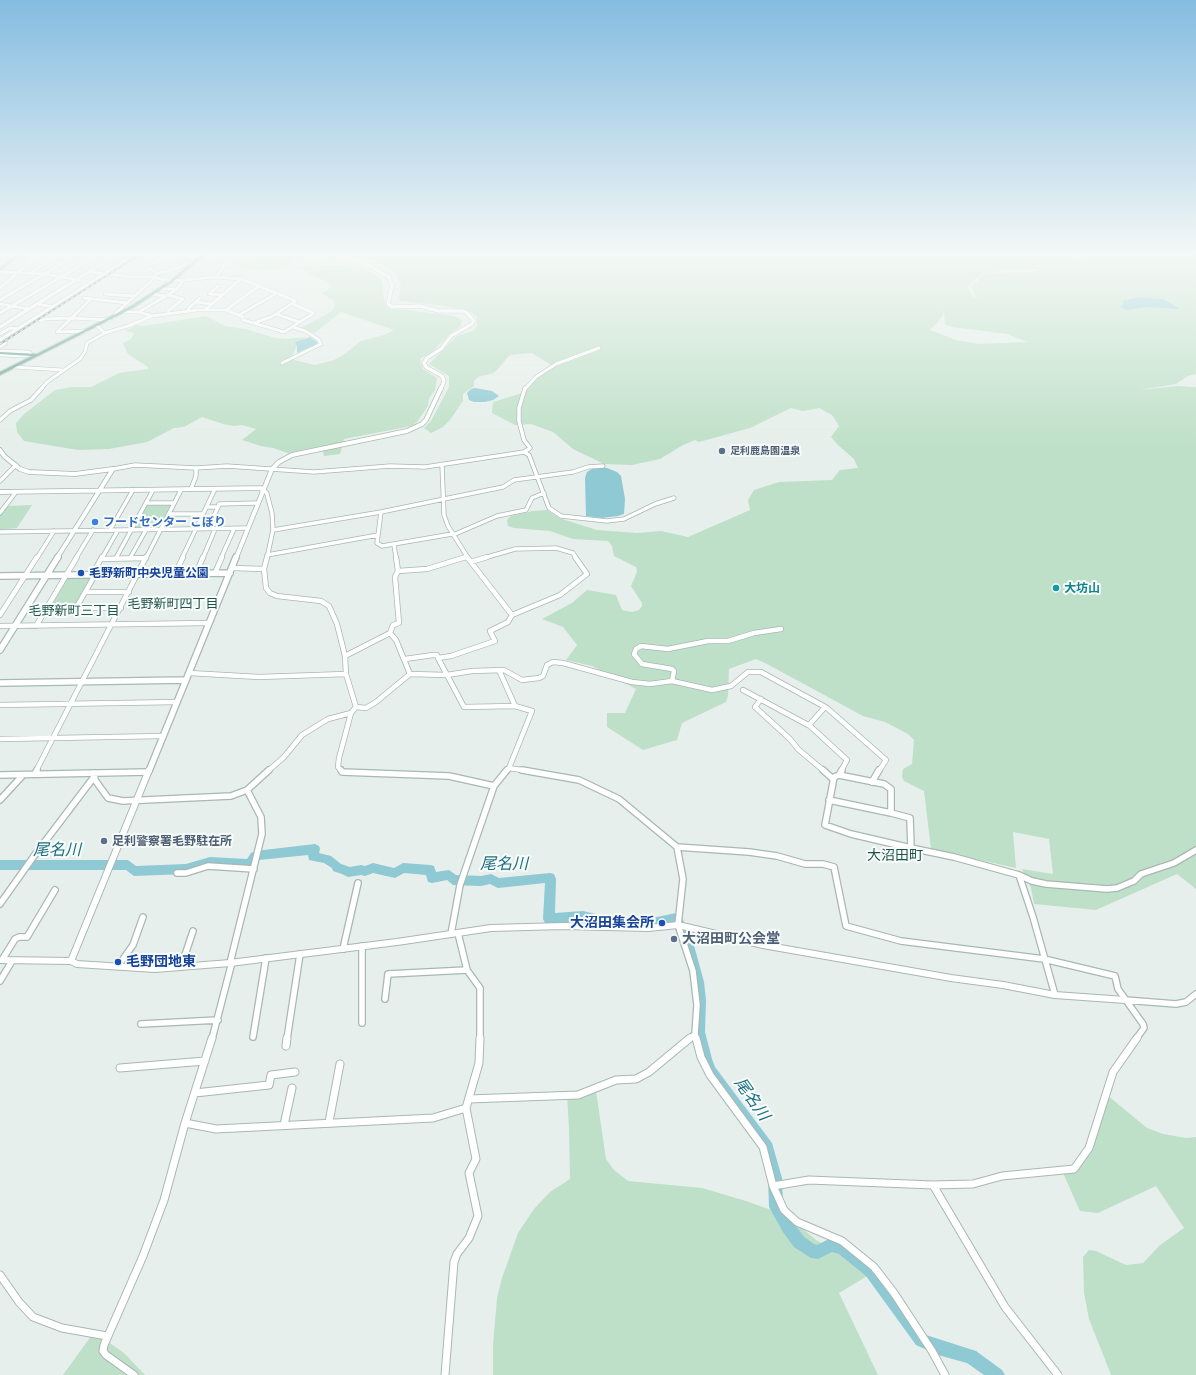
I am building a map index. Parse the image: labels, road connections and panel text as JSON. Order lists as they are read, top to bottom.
{
  "districts": ["毛野新町四丁目", "毛野新町三丁目", "大沼田町"],
  "water": ["尾名川"],
  "places": [
    "足利鹿島園温泉",
    "フードセンター こぼり",
    "毛野新町中央児童公園",
    "大坊山",
    "足利警察署毛野駐在所",
    "大沼田集会所",
    "大沼田町公会堂",
    "毛野団地東"
  ]
}
